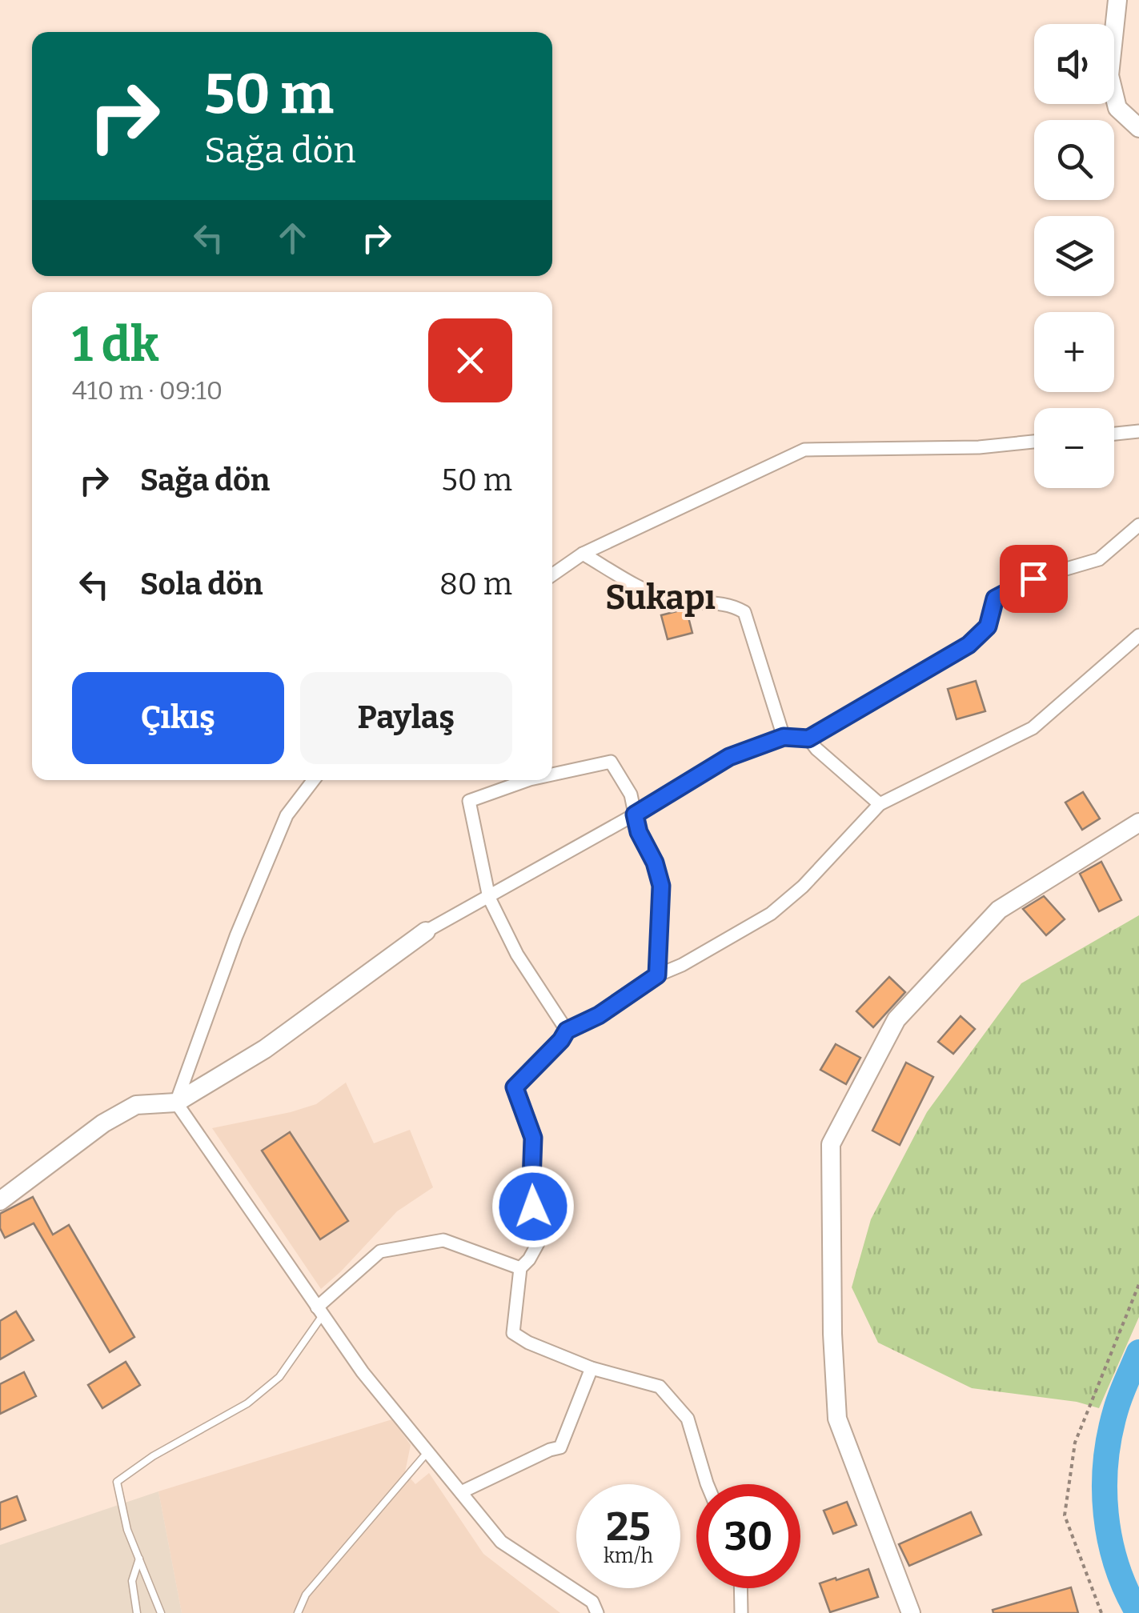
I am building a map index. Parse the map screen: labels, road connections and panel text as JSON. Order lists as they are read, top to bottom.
{
  "districts": ["Sukapı"],
  "page": {
    "map_buttons": ["+", "−"],
    "turn": ["50 m", "Sağa dön"],
    "heading": ["1 dk", "410 m · 09:10"],
    "list": [
      {
        "name": "Sağa dön",
        "value": "50 m"
      },
      {
        "name": "Sola dön",
        "value": "80 m"
      }
    ],
    "buttons": ["Çıkış", "Paylaş"],
    "speed": "25 km/h",
    "limit": "30"
  }
}
